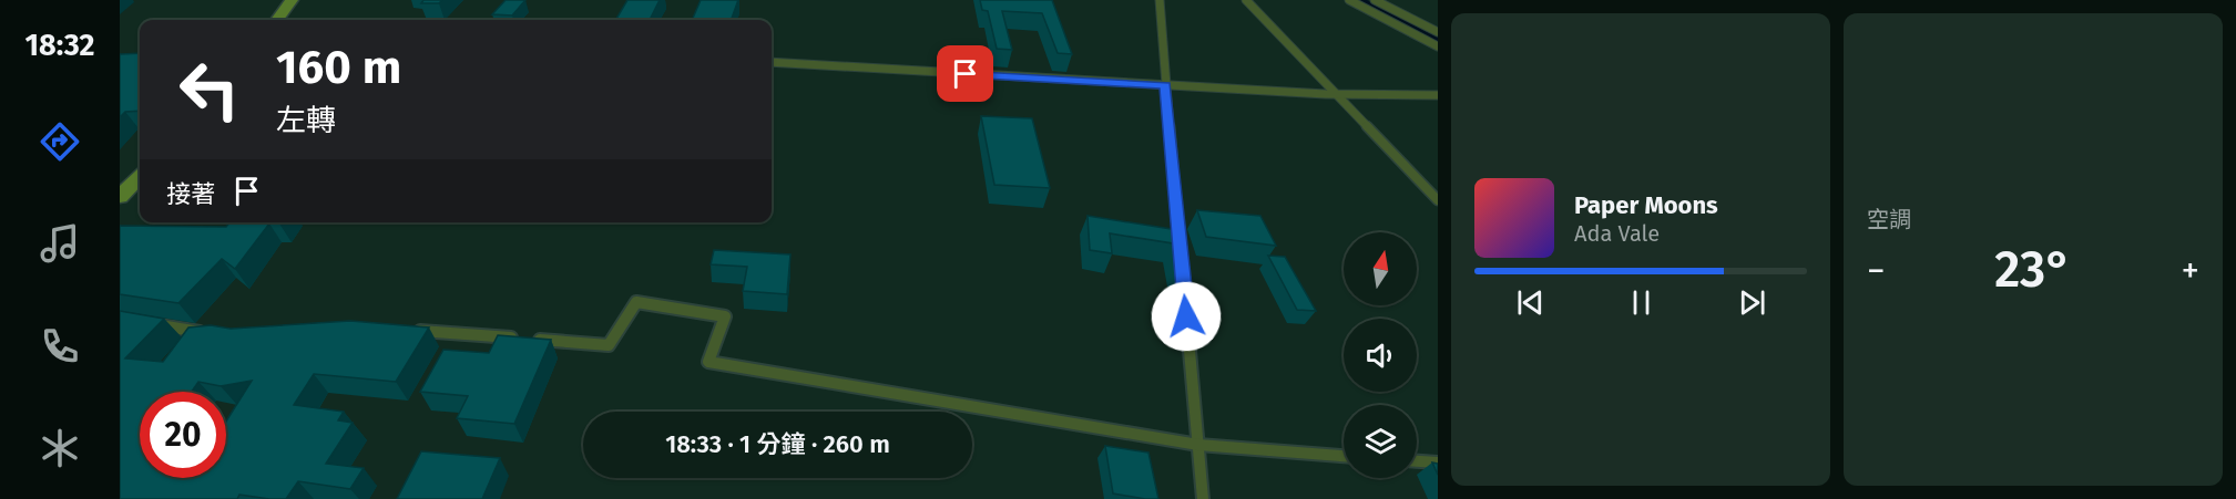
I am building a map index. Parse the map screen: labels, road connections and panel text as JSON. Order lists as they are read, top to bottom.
{
  "north": "top",
  "page": {
    "tabs": "18:32",
    "tile": "空調",
    "turn": ["160 m", "左轉"],
    "then": "接著",
    "song": ["Paper Moons", "Ada Vale"],
    "heat": ["−", "23°", "+"],
    "limit": "20",
    "trip": "18:33 · 1 分鐘 · 260 m"
  }
}
